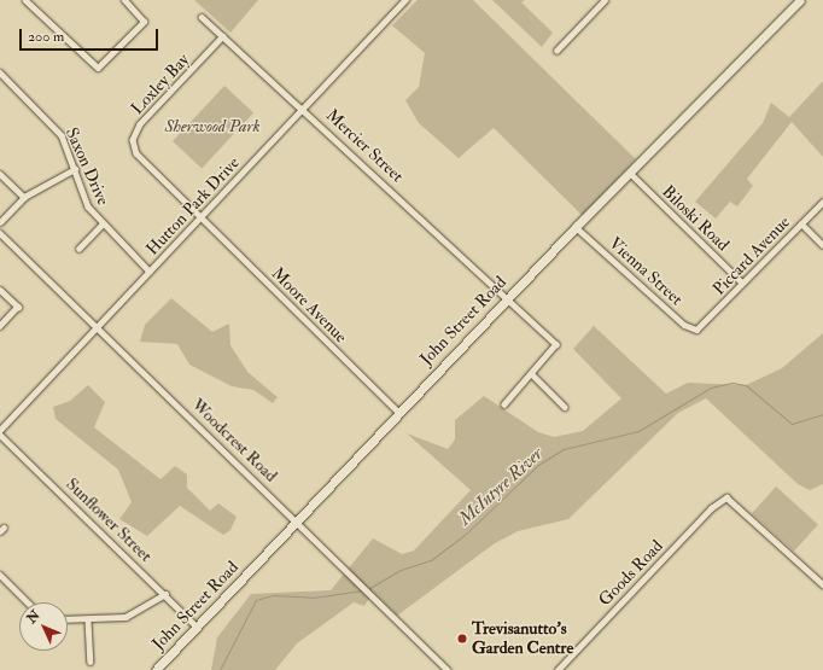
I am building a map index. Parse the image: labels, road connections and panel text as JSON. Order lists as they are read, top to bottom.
{
  "streets": {
    "main road": ["John Street Road"],
    "street": [
      "Loxley Bay",
      "Mercier Street",
      "Saxon Drive",
      "Hutton Park Drive",
      "Biloski Road",
      "Piccard Avenue",
      "Vienna Street",
      "Moore Avenue",
      "Woodcrest Road",
      "Sunflower Street",
      "Goods Road"
    ]
  },
  "crossings": [
    ["Loxley Bay", "Mercier Street"],
    ["Loxley Bay", "Hutton Park Drive"],
    ["Loxley Bay", "Moore Avenue"],
    ["Mercier Street", "Hutton Park Drive"],
    ["Mercier Street", "John Street Road"],
    ["Saxon Drive", "Hutton Park Drive"],
    ["Hutton Park Drive", "Moore Avenue"],
    ["Hutton Park Drive", "Woodcrest Road"],
    ["Biloski Road", "Piccard Avenue"],
    ["Biloski Road", "John Street Road"],
    ["Piccard Avenue", "Vienna Street"],
    ["Vienna Street", "John Street Road"],
    ["Moore Avenue", "John Street Road"],
    ["John Street Road", "Woodcrest Road"],
    ["John Street Road", "Sunflower Street"]
  ],
  "water": ["McIntyre River"],
  "parks": ["Sherwood Park"],
  "places": ["Trevisanutto's Garden Centre"],
  "scale_bar": "200 m",
  "north": "top left"
}
